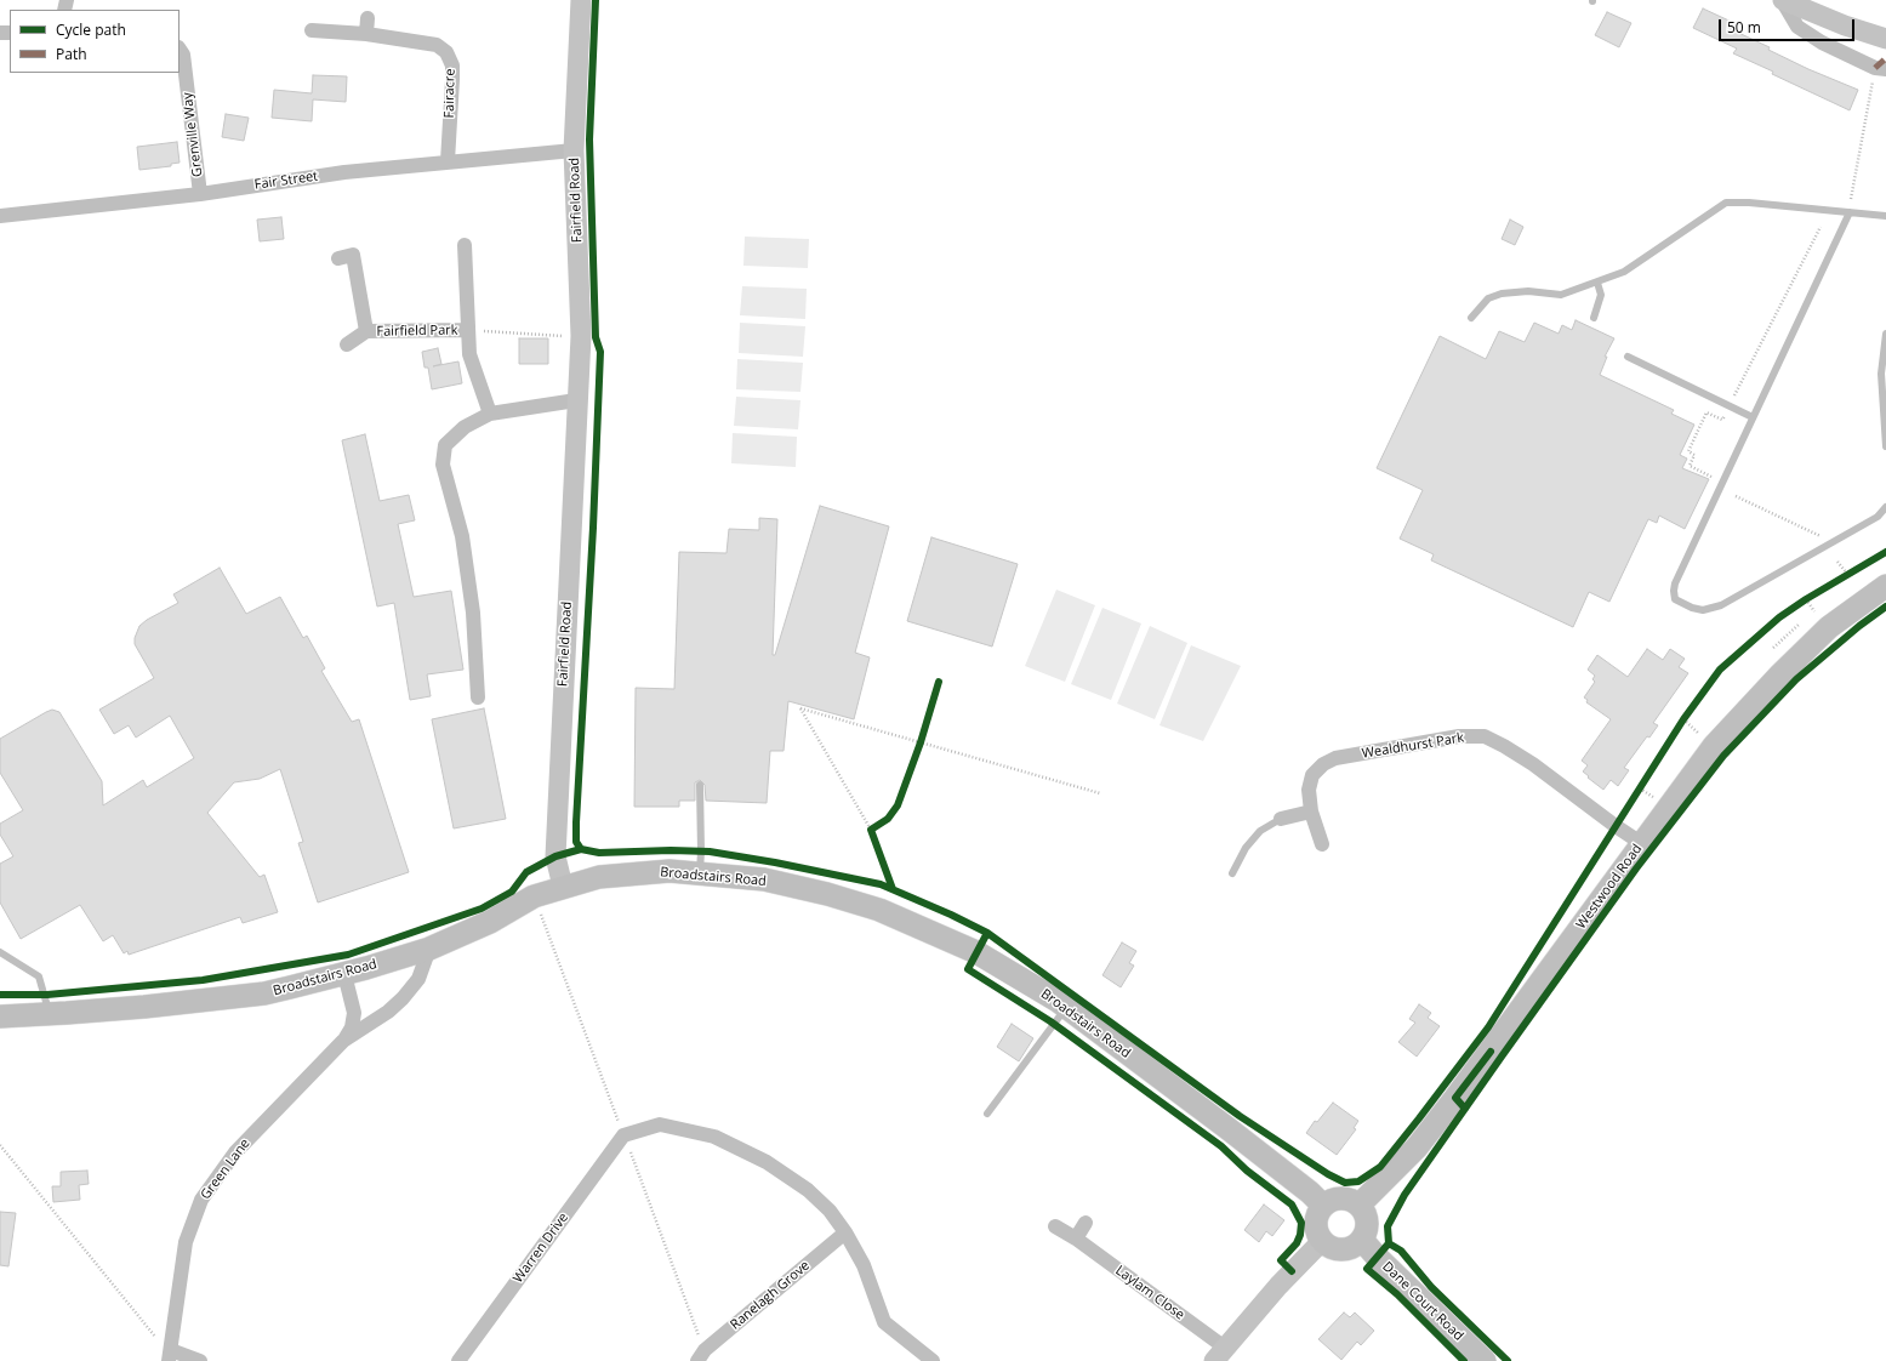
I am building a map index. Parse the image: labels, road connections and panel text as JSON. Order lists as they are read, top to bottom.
{
  "streets": {
    "main road": ["Broadstairs Road", "Westwood Road", "Dane Court Road"],
    "street": [
      "Fairacre",
      "Grenville Way",
      "Fair Street",
      "Fairfield Road",
      "Fairfield Park",
      "Wealdhurst Park",
      "Green Lane",
      "Warren Drive",
      "Laylam Close",
      "Ranelagh Grove"
    ]
  },
  "crossings": [
    ["Fairacre", "Fair Street"],
    ["Grenville Way", "Fair Street"],
    ["Fair Street", "Fairfield Road"],
    ["Fairfield Road", "Broadstairs Road"],
    ["Wealdhurst Park", "Westwood Road"],
    ["Broadstairs Road", "Westwood Road"],
    ["Broadstairs Road", "Green Lane"],
    ["Broadstairs Road", "Dane Court Road"],
    ["Westwood Road", "Dane Court Road"],
    ["Warren Drive", "Ranelagh Grove"]
  ],
  "legend": ["Cycle path", "Path"],
  "scale_bar": "50 m"
}
